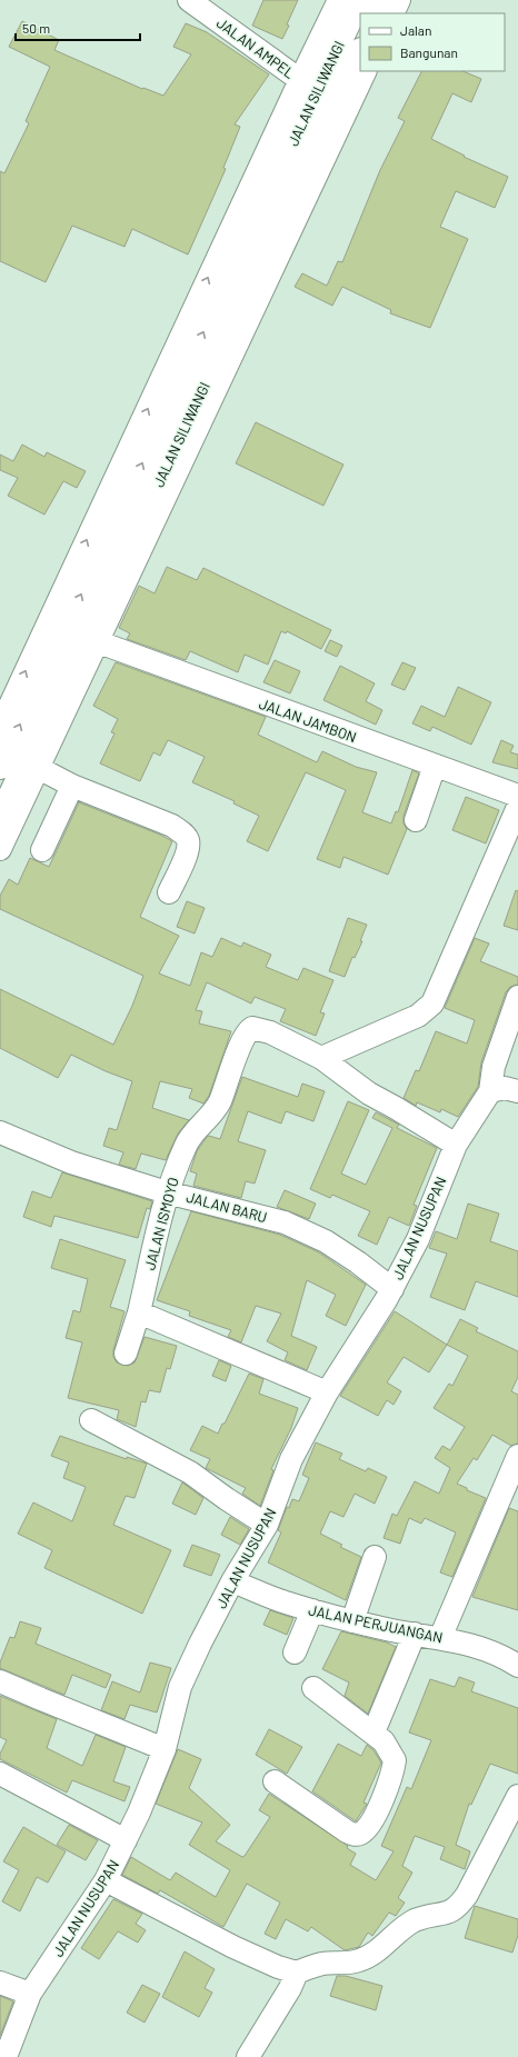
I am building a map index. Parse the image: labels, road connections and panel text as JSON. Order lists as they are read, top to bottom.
{
  "streets": {
    "highway": ["JALAN SILIWANGI"],
    "street": [
      "JALAN AMPEL",
      "JALAN JAMBON",
      "JALAN BARU",
      "JALAN ISMOYO",
      "JALAN NUSUPAN",
      "JALAN PERJUANGAN"
    ]
  },
  "crossings": [
    ["JALAN BARU", "JALAN ISMOYO"],
    ["JALAN BARU", "JALAN NUSUPAN"],
    ["JALAN ISMOYO", "JALAN NUSUPAN"],
    ["JALAN NUSUPAN", "JALAN PERJUANGAN"]
  ],
  "legend": ["Jalan", "Bangunan"],
  "scale_bar": "50 m"
}
